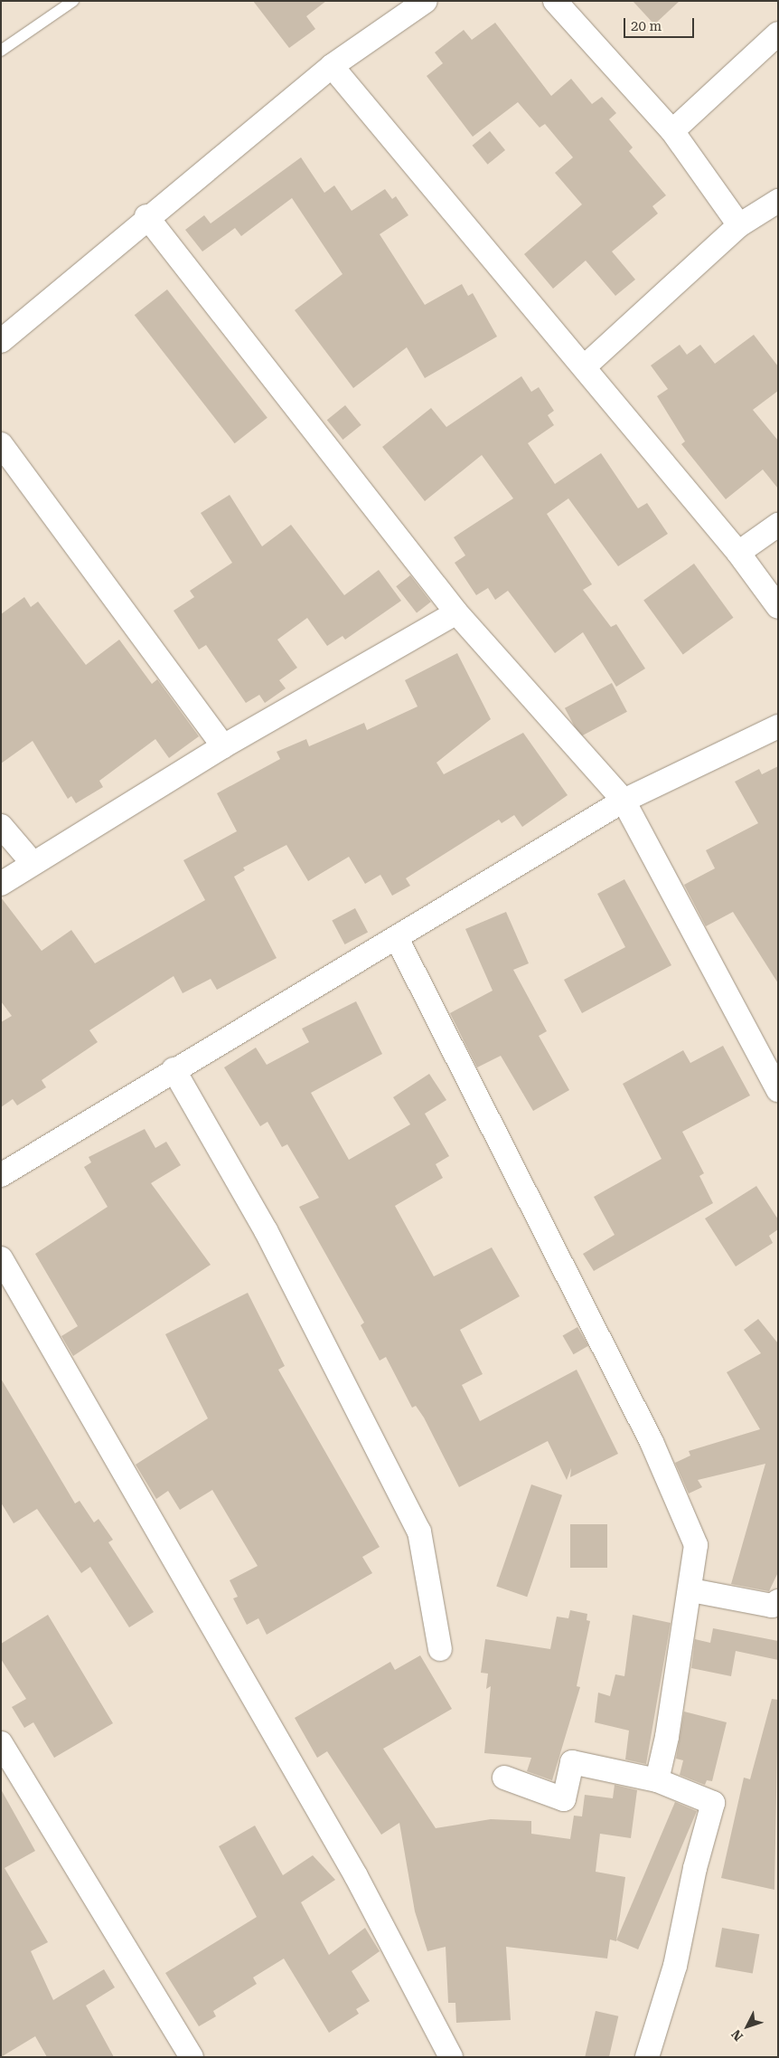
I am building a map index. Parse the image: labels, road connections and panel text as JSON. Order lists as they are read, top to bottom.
{
  "scale_bar": "20 m",
  "north": "bottom left"
}
